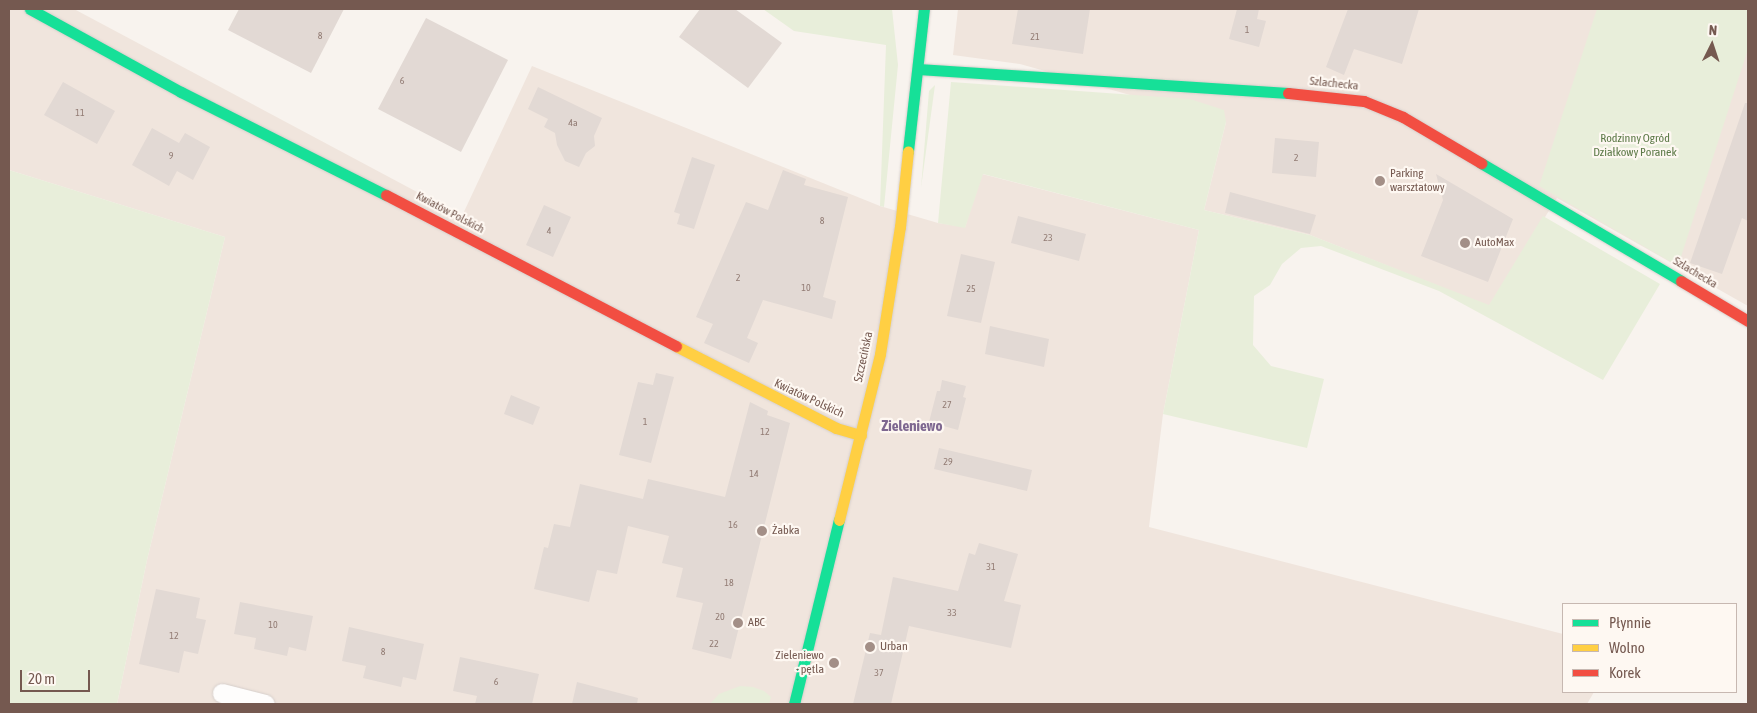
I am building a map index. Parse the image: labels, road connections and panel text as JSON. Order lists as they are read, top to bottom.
{
  "streets": {
    "street": ["Szlachecka", "Kwiatów Polskich", "Szczecińska"]
  },
  "crossings": [
    ["Szlachecka", "Szczecińska"],
    ["Kwiatów Polskich", "Szczecińska"]
  ],
  "districts": ["Zieleniewo"],
  "parks": ["Rodzinny Ogród Działkowy Poranek"],
  "places": [
    "Parking warsztatowy",
    "AutoMax",
    "Żabka",
    "ABC",
    "Urban",
    "Zieleniewo - pętla"
  ],
  "house_numbers": [
    "1",
    "8",
    "21",
    "6",
    "11",
    "4a",
    "9",
    "2",
    "8",
    "4",
    "23",
    "2",
    "10",
    "25",
    "27",
    "1",
    "12",
    "29",
    "14",
    "16",
    "31",
    "18",
    "33",
    "20",
    "10",
    "12",
    "22",
    "8",
    "37",
    "6"
  ],
  "legend": ["Płynnie", "Wolno", "Korek"],
  "scale_bar": "20 m",
  "north": "top"
}
